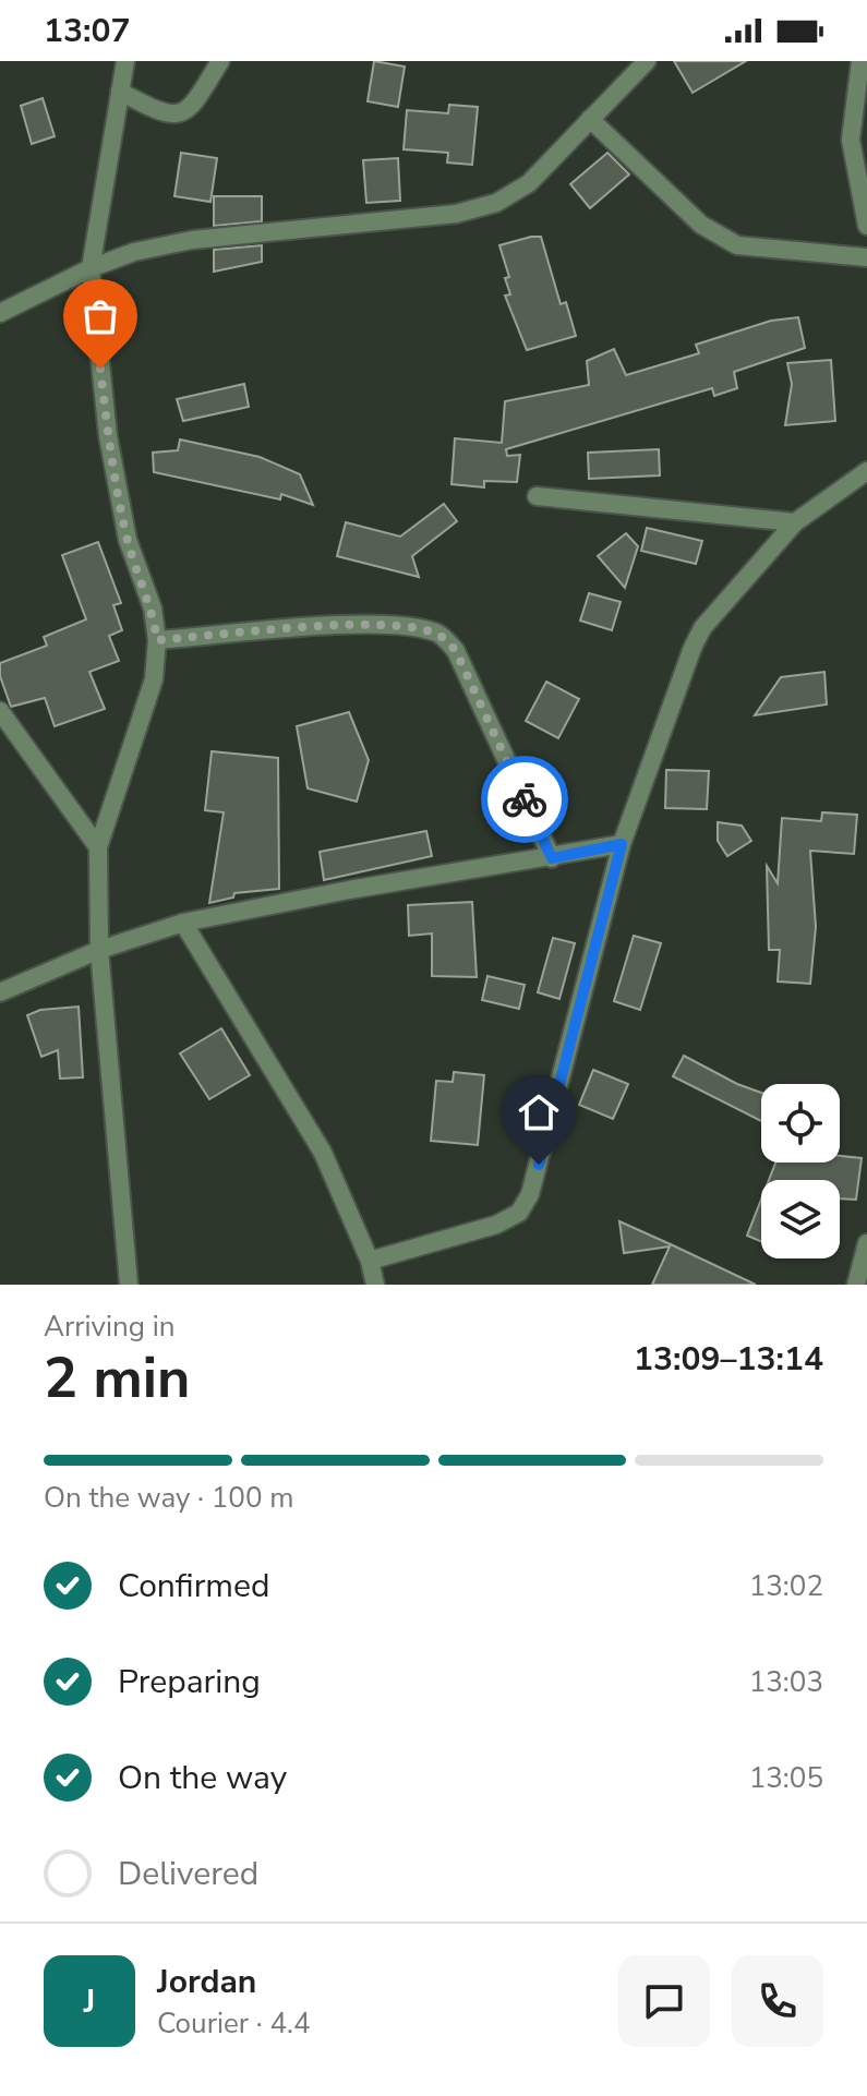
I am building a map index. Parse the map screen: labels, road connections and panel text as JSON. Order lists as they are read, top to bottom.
{
  "page": {
    "status": "13:07",
    "heading": ["2 min", "Arriving in", "13:09–13:14"],
    "panel": ["Jordan", "Courier · 4.4"],
    "bar": "On the way · 100 m",
    "list": [
      ["Confirmed", "13:02"],
      ["Preparing", "13:03"],
      ["On the way", "13:05"],
      "Delivered"
    ],
    "round": "J"
  }
}
